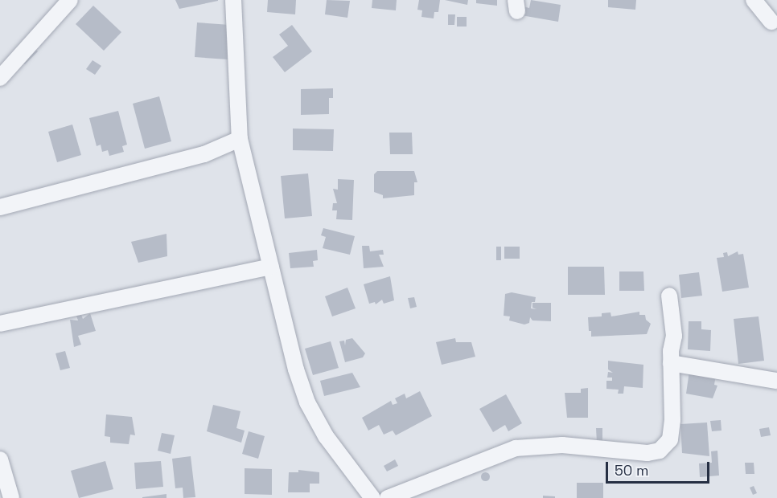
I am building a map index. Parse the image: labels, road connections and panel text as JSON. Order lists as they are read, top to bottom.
{
  "scale_bar": "50 m"
}
